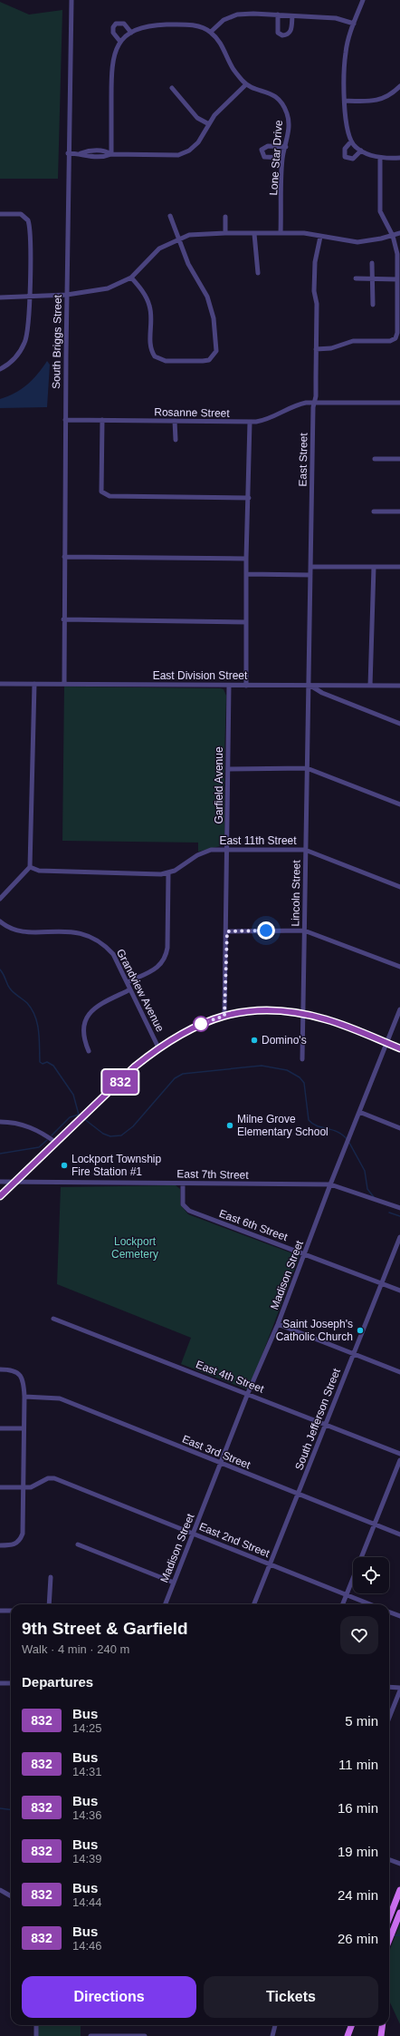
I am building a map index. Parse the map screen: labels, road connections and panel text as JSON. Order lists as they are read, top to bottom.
{
  "streets": {
    "street": [
      "Lone Star Drive",
      "South Briggs Street",
      "Rosanne Street",
      "East Street",
      "East Division Street",
      "Garfield Avenue",
      "East 11th Street",
      "Lincoln Street",
      "Grandview Avenue",
      "East 7th Street",
      "East 6th Street",
      "Madison Street",
      "East 4th Street",
      "South Jefferson Street",
      "East 3rd Street",
      "East 2nd Street"
    ]
  },
  "crossings": [
    ["South Briggs Street", "Rosanne Street"],
    ["South Briggs Street", "East Division Street"],
    ["Rosanne Street", "East Street"],
    ["East Street", "East Division Street"],
    ["East Street", "Lincoln Street"],
    ["East Division Street", "Garfield Avenue"],
    ["East Division Street", "Lincoln Street"],
    ["Garfield Avenue", "East 11th Street"],
    ["East 11th Street", "Lincoln Street"],
    ["East 7th Street", "East 6th Street"],
    ["East 7th Street", "Madison Street"],
    ["East 6th Street", "Madison Street"],
    ["East 6th Street", "South Jefferson Street"],
    ["Madison Street", "East 4th Street"],
    ["Madison Street", "East 3rd Street"],
    ["Madison Street", "East 2nd Street"],
    ["East 4th Street", "South Jefferson Street"],
    ["South Jefferson Street", "East 3rd Street"],
    ["South Jefferson Street", "East 2nd Street"]
  ],
  "parks": ["Lockport Cemetery"],
  "places": [
    "Domino's",
    "Milne Grove Elementary School",
    "Lockport Township Fire Station #1",
    "Saint Joseph's Catholic Church"
  ],
  "lines": ["bus line 832"],
  "page": {
    "on_map": "832",
    "heading": [
      ["9th Street & Garfield", "Walk · 4 min · 240 m"],
      "Departures"
    ],
    "list": [
      {
        "mark": "832",
        "name": "Bus",
        "note": "14:25",
        "value": "5 min"
      },
      {
        "mark": "832",
        "name": "Bus",
        "note": "14:31",
        "value": "11 min"
      },
      {
        "mark": "832",
        "name": "Bus",
        "note": "14:36",
        "value": "16 min"
      },
      {
        "mark": "832",
        "name": "Bus",
        "note": "14:39",
        "value": "19 min"
      },
      {
        "mark": "832",
        "name": "Bus",
        "note": "14:44",
        "value": "24 min"
      },
      {
        "mark": "832",
        "name": "Bus",
        "note": "14:46",
        "value": "26 min"
      }
    ],
    "buttons": ["Directions", "Tickets"]
  }
}
